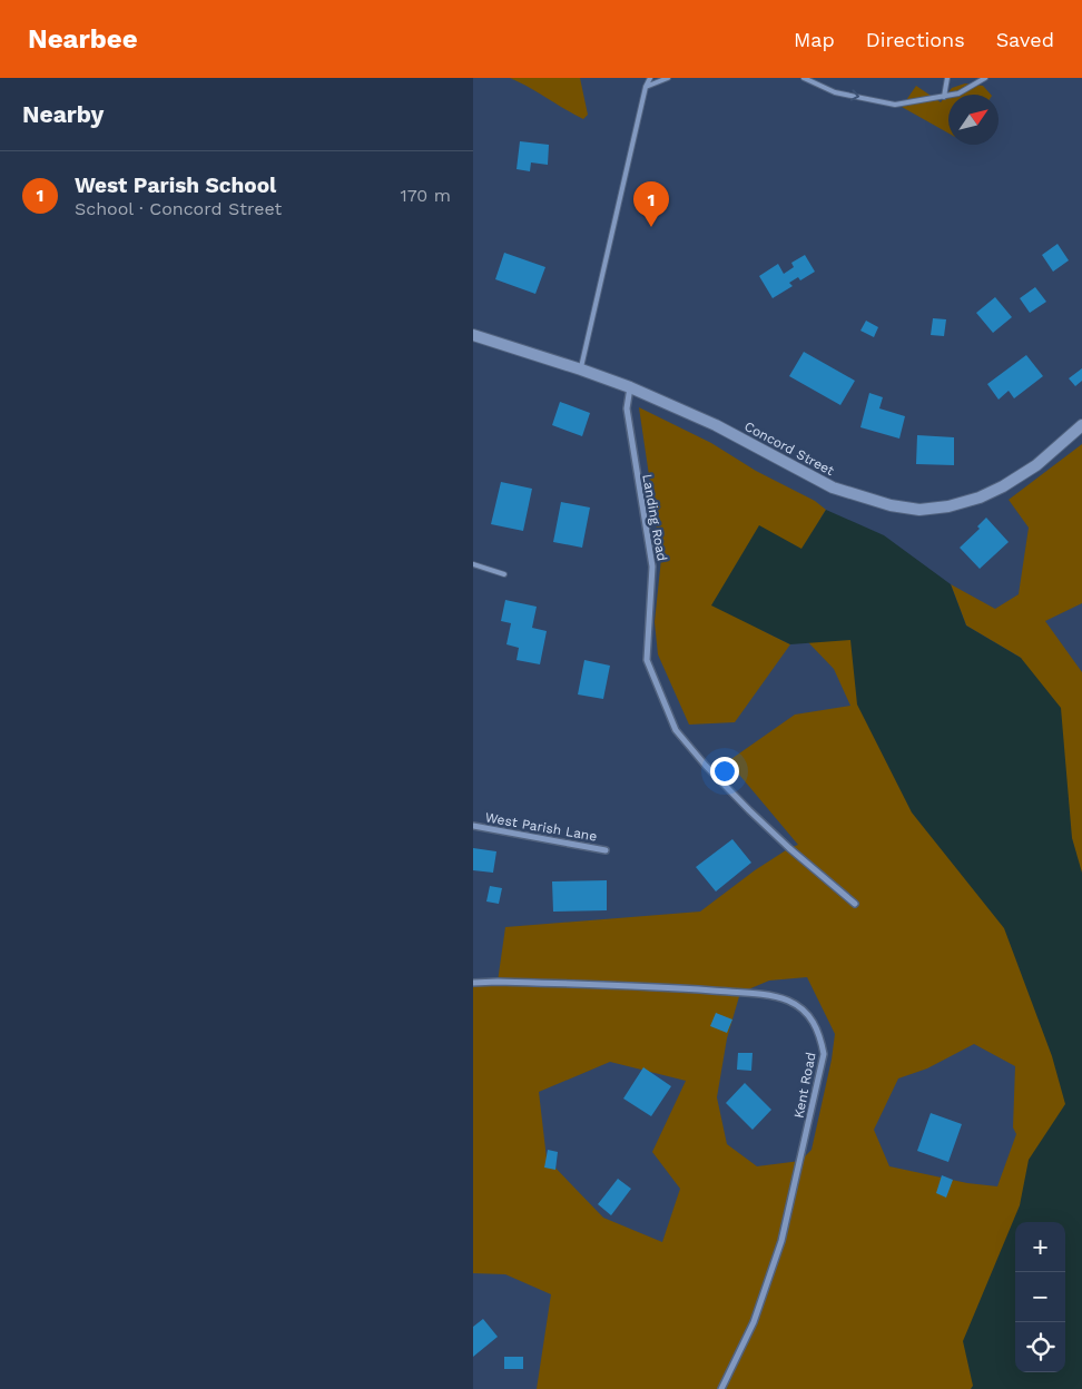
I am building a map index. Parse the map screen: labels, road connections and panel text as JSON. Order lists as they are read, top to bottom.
{
  "streets": {
    "main road": ["Concord Street"],
    "street": ["Landing Road", "West Parish Lane", "Kent Road"]
  },
  "crossings": [
    ["Concord Street", "Landing Road"]
  ],
  "north": "top right",
  "page": {
    "header": "Nearbee",
    "nav": ["Map", "Directions", "Saved"],
    "heading": "Nearby",
    "list": [
      {
        "mark": "1",
        "name": "West Parish School",
        "note": "School · Concord Street",
        "value": "170 m"
      }
    ],
    "pins": "1",
    "map_buttons": ["+", "−"]
  }
}
